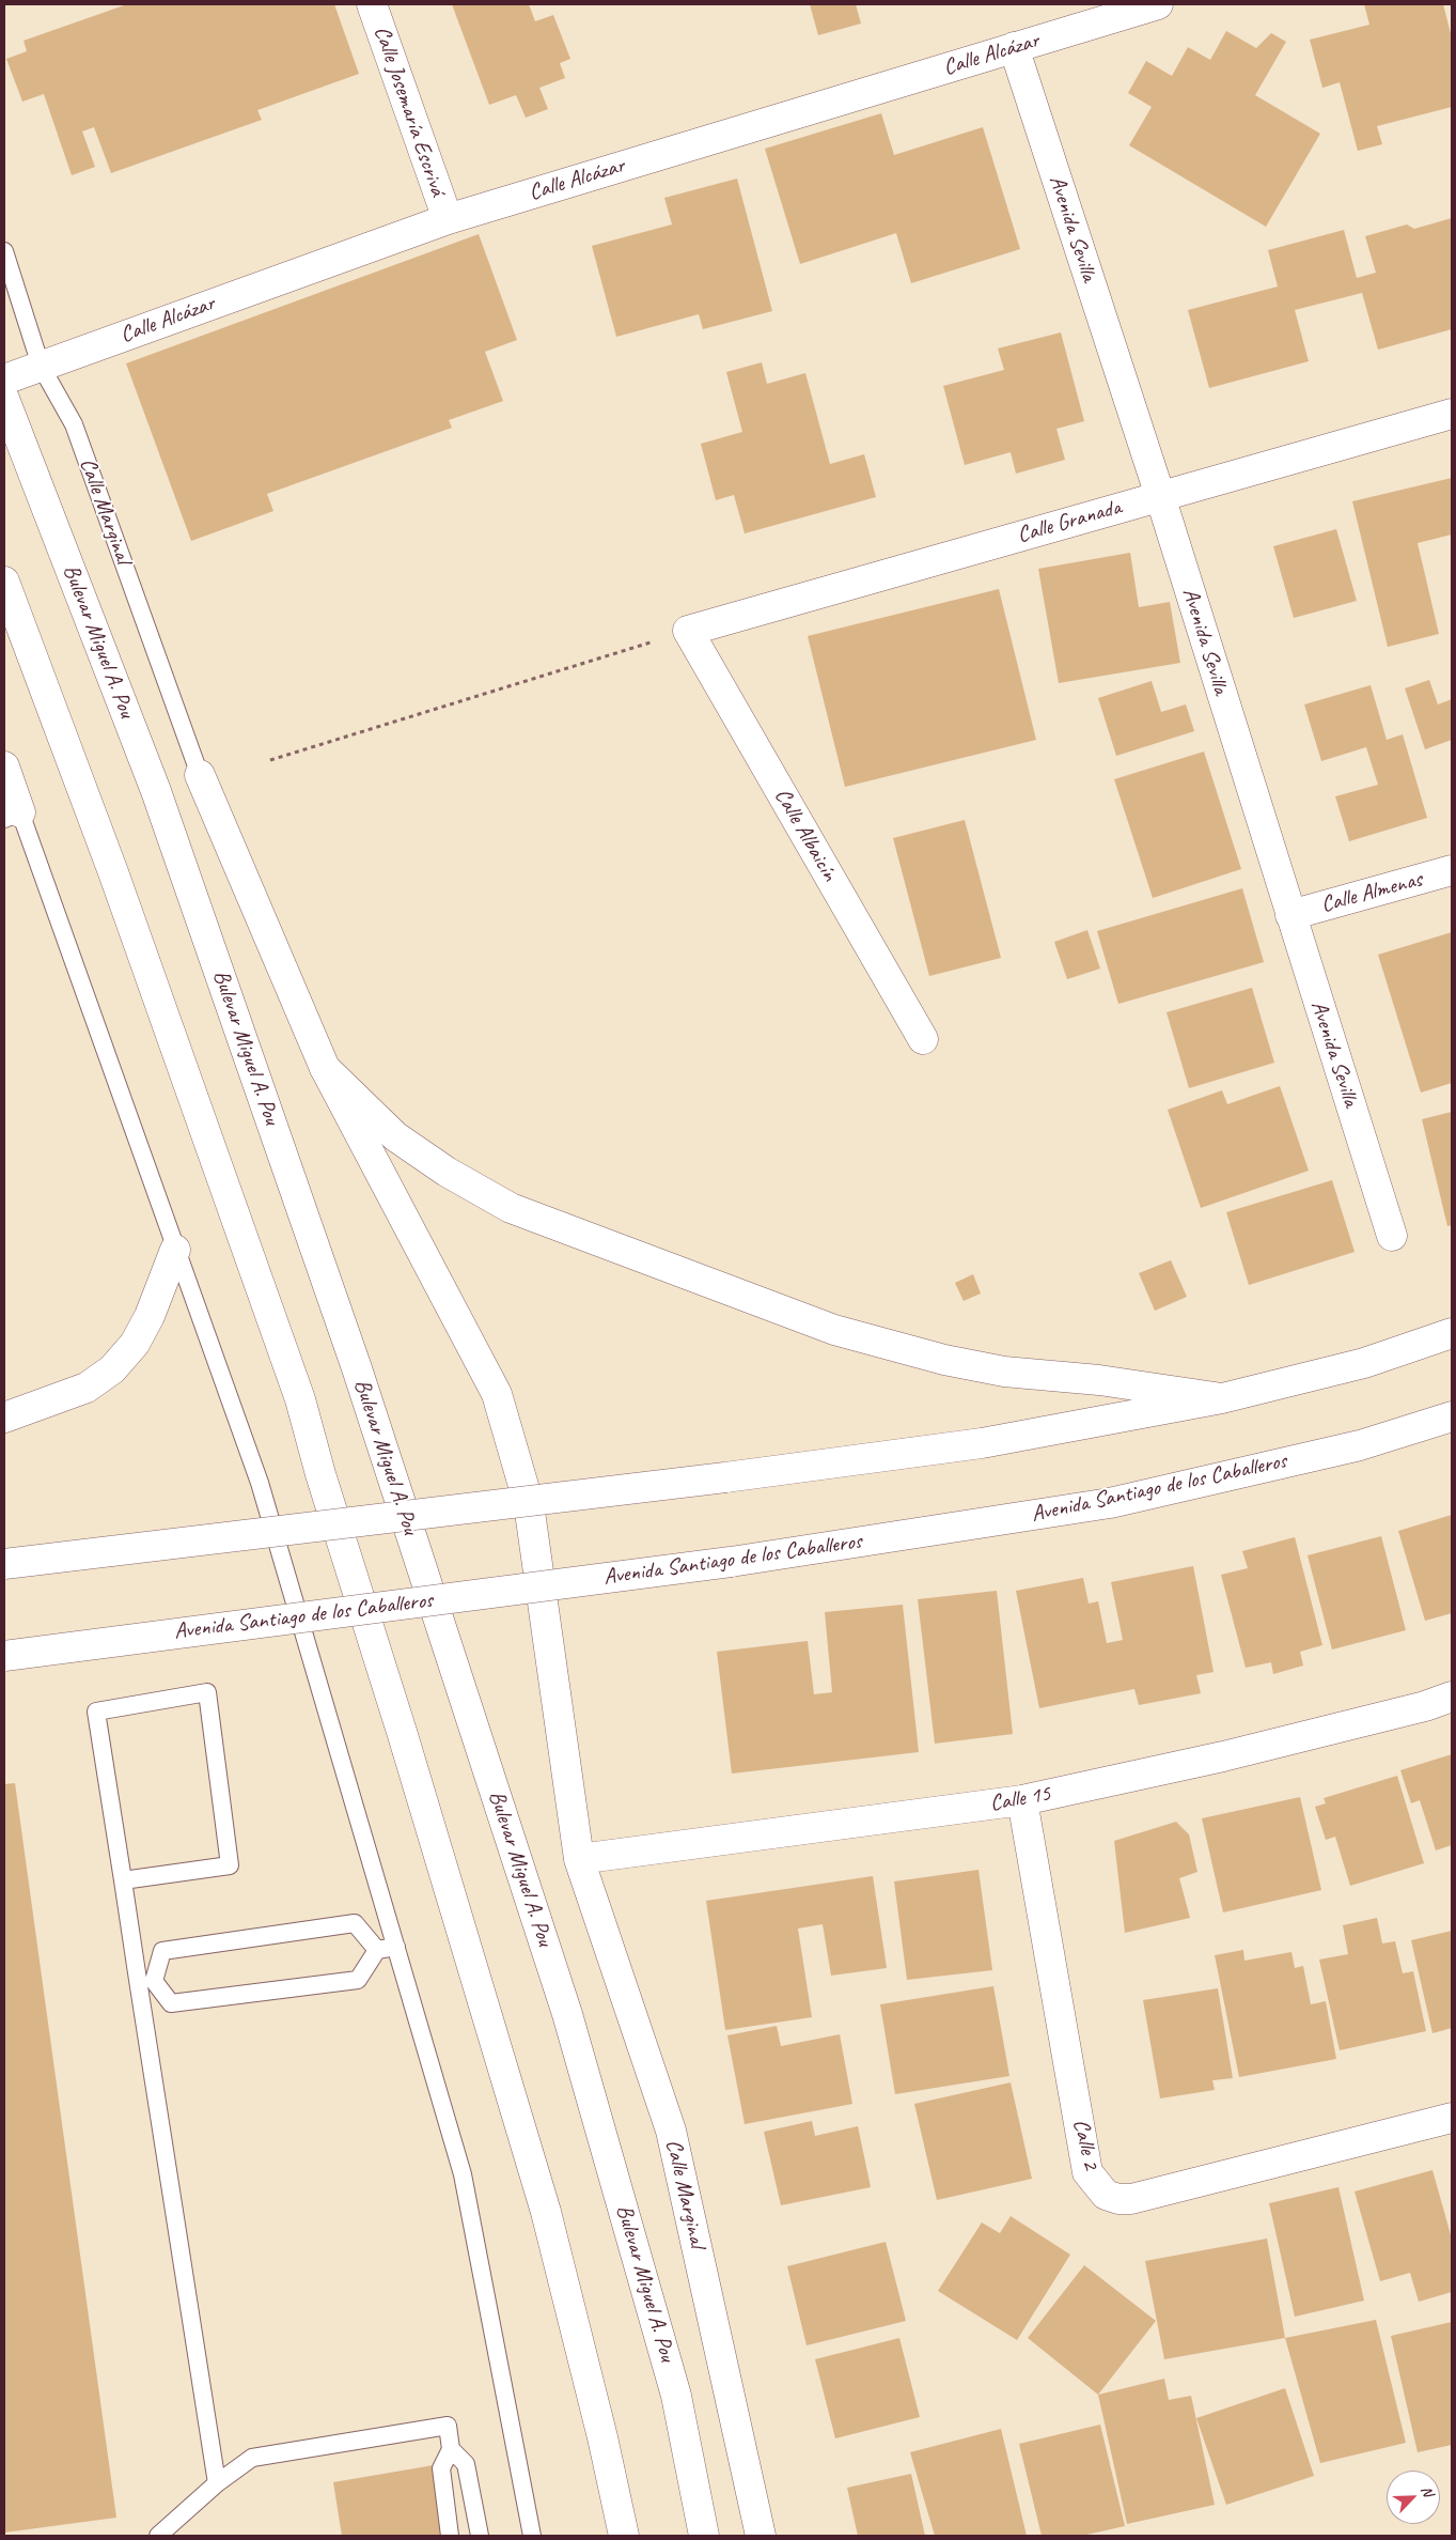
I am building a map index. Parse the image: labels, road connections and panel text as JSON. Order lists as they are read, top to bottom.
{
  "streets": {
    "main road": [
      "Calle Alcázar",
      "Calle Josemaría Escrivá",
      "Avenida Sevilla",
      "Calle Marginal",
      "Calle Granada",
      "Bulevar Miguel A. Pou",
      "Calle Albaicín",
      "Calle Almenas",
      "Avenida Santiago de los Caballeros",
      "Calle 15",
      "Calle 2"
    ]
  },
  "crossings": [
    ["Calle Alcázar", "Calle Josemaría Escrivá"],
    ["Calle Alcázar", "Avenida Sevilla"],
    ["Calle Alcázar", "Calle Marginal"],
    ["Avenida Sevilla", "Calle Granada"],
    ["Avenida Sevilla", "Calle Almenas"],
    ["Calle Marginal", "Calle 15"],
    ["Calle Granada", "Calle Albaicín"],
    ["Calle 15", "Calle 2"]
  ],
  "north": "top right"
}
